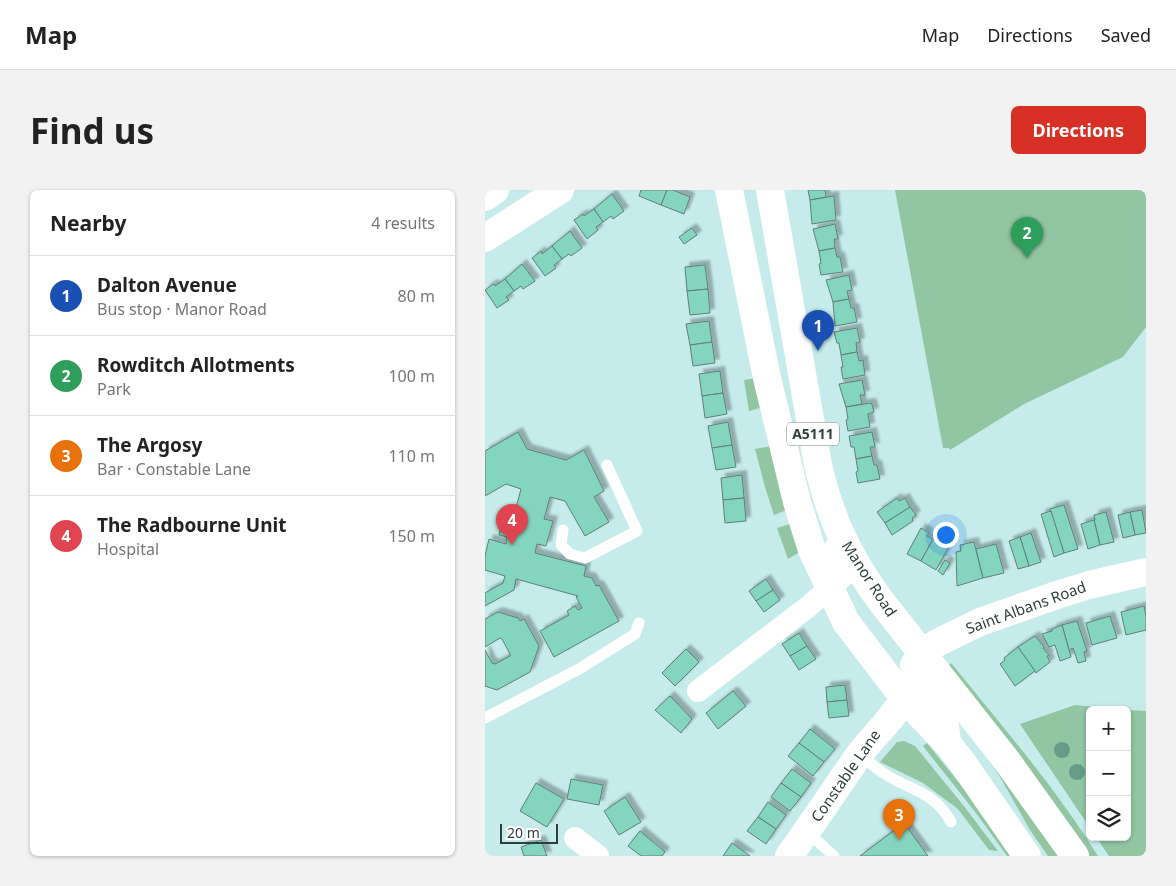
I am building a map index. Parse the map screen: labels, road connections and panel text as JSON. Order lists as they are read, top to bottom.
{
  "streets": {
    "main road": [
      "A5111",
      "Manor Road",
      "Saint Albans Road",
      "Constable Lane"
    ]
  },
  "crossings": [
    ["A5111", "Constable Lane"],
    ["Manor Road", "Saint Albans Road"]
  ],
  "scale_bar": "20 m",
  "page": {
    "header": "Map",
    "nav": ["Map", "Directions", "Saved"],
    "buttons": "Directions",
    "title": "Find us",
    "heading": ["Nearby", "4 results"],
    "pins": [
      "2",
      "1",
      "4",
      "3"
    ],
    "list": [
      {
        "mark": "1",
        "name": "Dalton Avenue",
        "note": "Bus stop · Manor Road",
        "value": "80 m"
      },
      {
        "mark": "2",
        "name": "Rowditch Allotments",
        "note": "Park",
        "value": "100 m"
      },
      {
        "mark": "3",
        "name": "The Argosy",
        "note": "Bar · Constable Lane",
        "value": "110 m"
      },
      {
        "mark": "4",
        "name": "The Radbourne Unit",
        "note": "Hospital",
        "value": "150 m"
      }
    ],
    "map_buttons": ["+", "−"],
    "scale": "20 m"
  }
}
